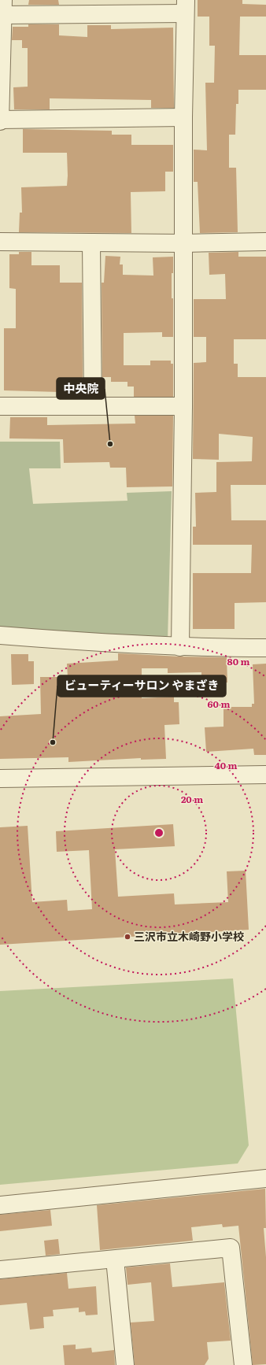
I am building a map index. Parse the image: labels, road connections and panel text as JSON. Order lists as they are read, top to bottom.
{
  "places": ["中央院", "ビューティーサロン やまざき", "三沢市立木崎野小学校"],
  "rings": [
    "80 m",
    "60 m",
    "40 m",
    "20 m"
  ]
}
